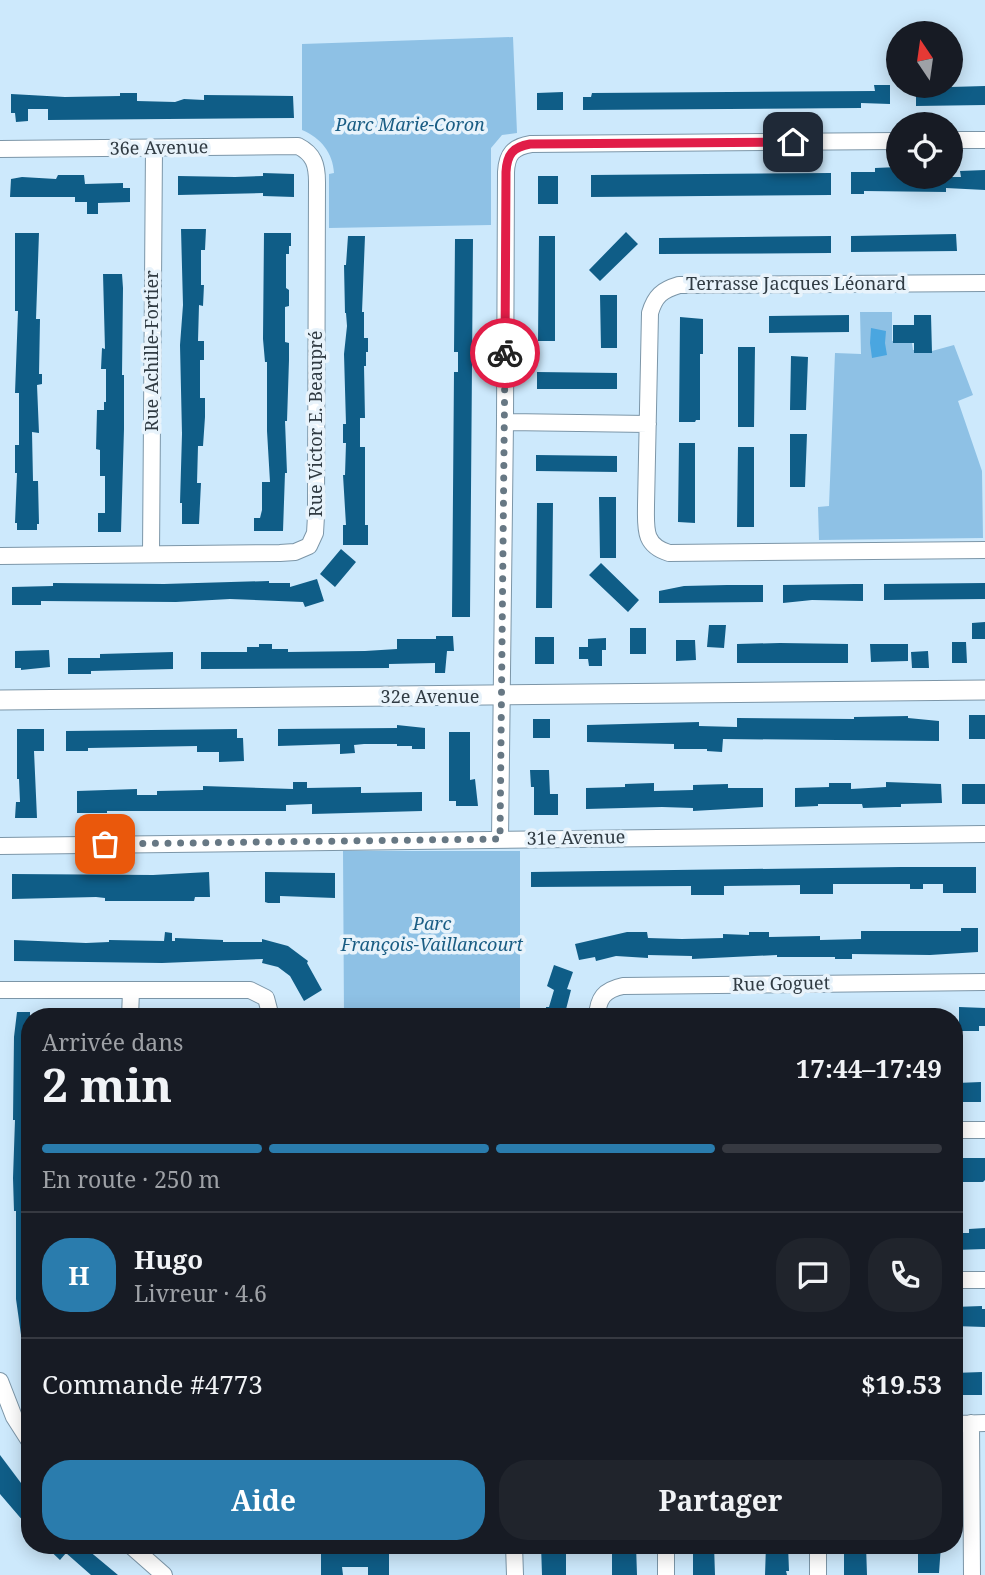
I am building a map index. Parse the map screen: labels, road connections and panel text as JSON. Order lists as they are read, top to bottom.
{
  "streets": {
    "street": [
      "36e Avenue",
      "Terrasse Jacques Léonard",
      "Rue Achille-Fortier",
      "Rue Victor E. Beaupré",
      "32e Avenue",
      "31e Avenue",
      "Rue Goguet"
    ]
  },
  "crossings": [
    ["36e Avenue", "Rue Achille-Fortier"],
    ["36e Avenue", "Rue Victor E. Beaupré"],
    ["Rue Achille-Fortier", "Rue Victor E. Beaupré"]
  ],
  "parks": ["Parc Marie-Coron", "Parc François-Vaillancourt"],
  "north": "top",
  "page": {
    "heading": ["2 min", "Arrivée dans", "17:44–17:49"],
    "panel": [
      "Hugo",
      "Livreur · 4.6",
      "Commande #4773",
      "$19.53"
    ],
    "bar": "En route · 250 m",
    "round": "H",
    "buttons": ["Aide", "Partager"]
  }
}
